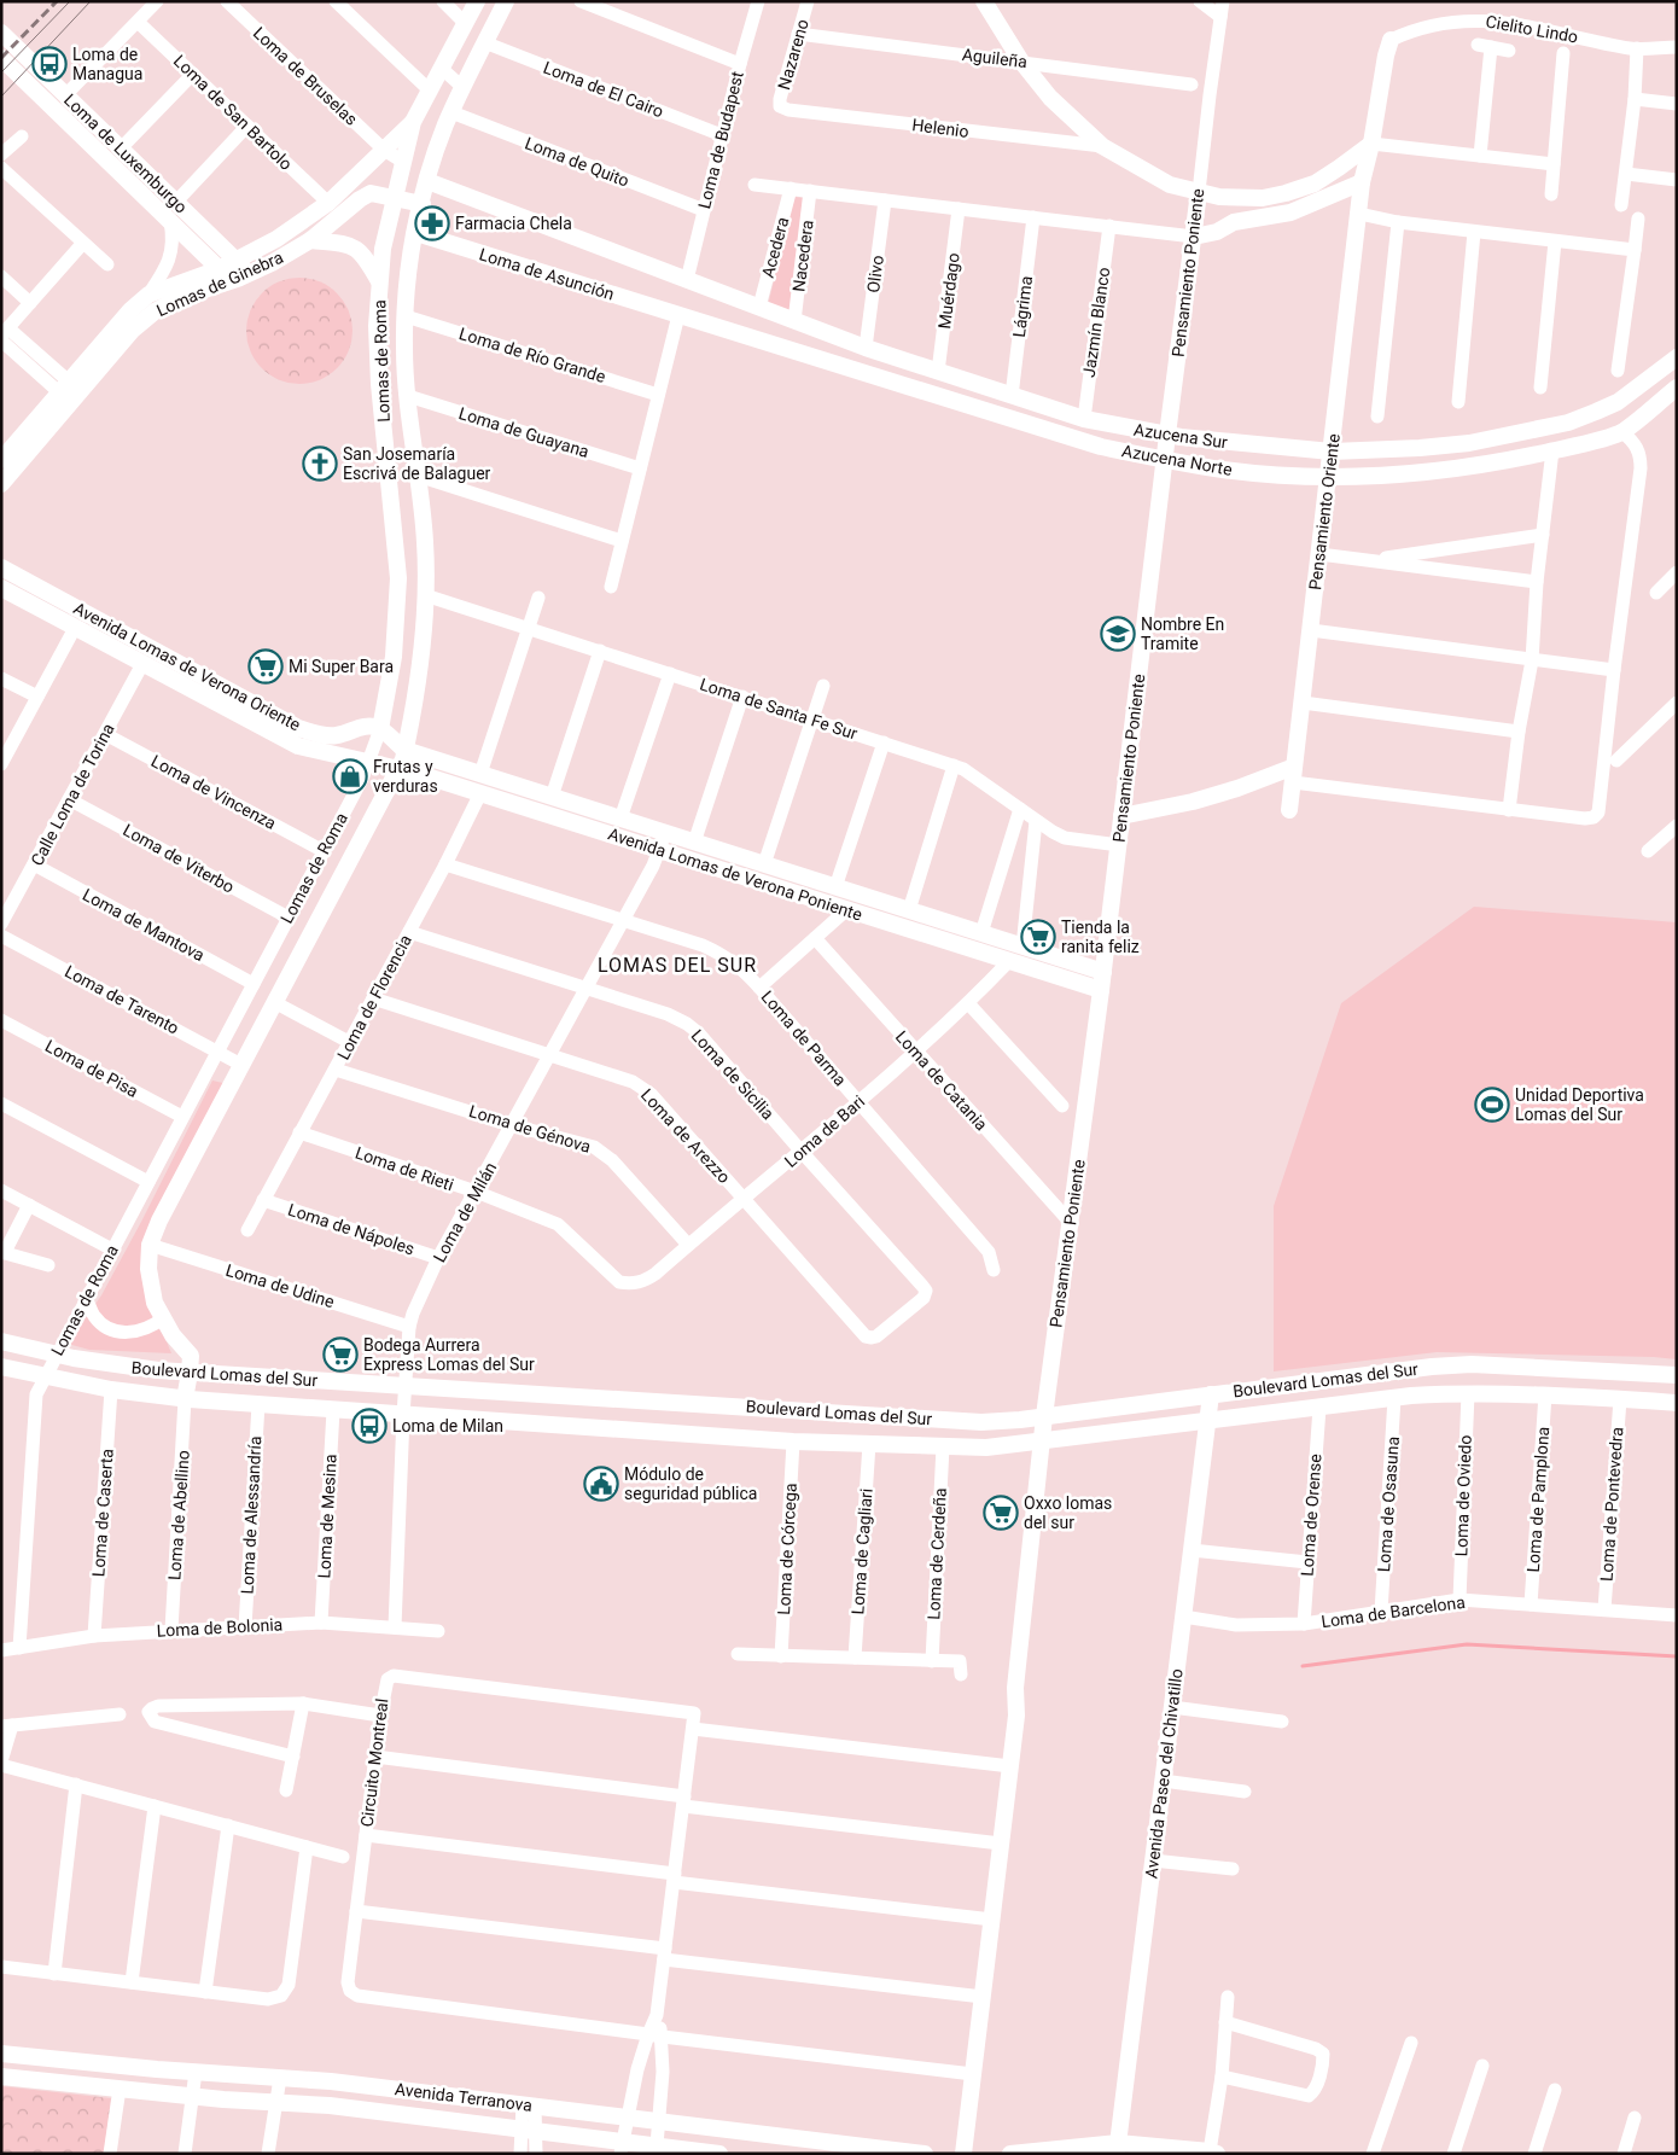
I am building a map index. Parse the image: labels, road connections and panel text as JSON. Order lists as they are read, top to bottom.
{
  "streets": {
    "street": [
      "Cielito Lindo",
      "Nazareno",
      "Aguileña",
      "Loma de Bruselas",
      "Loma de El Cairo",
      "Loma de San Bartolo",
      "Helenio",
      "Loma de Budapest",
      "Loma de Luxemburgo",
      "Loma de Quito",
      "Acedera",
      "Nacedera",
      "Pensamiento Poniente",
      "Loma de Asunción",
      "Olivo",
      "Lomas de Ginebra",
      "Muérdago",
      "Lágrima",
      "Jazmín Blanco",
      "Loma de Río Grande",
      "Lomas de Roma",
      "Loma de Guayana",
      "Azucena Sur",
      "Azucena Norte",
      "Pensamiento Oriente",
      "Avenida Lomas de Verona Oriente",
      "Loma de Santa Fe Sur",
      "Loma de Vincenza",
      "Calle Loma de Torina",
      "Loma de Viterbo",
      "Avenida Lomas de Verona Poniente",
      "Loma de Mantova",
      "Loma de Florencia",
      "Loma de Tarento",
      "Loma de Parma",
      "Loma de Pisa",
      "Loma de Sicilia",
      "Loma de Catania",
      "Loma de Génova",
      "Loma de Bari",
      "Loma de Arezzo",
      "Loma de Rieti",
      "Loma de Milán",
      "Loma de Nápoles",
      "Loma de Udine",
      "Boulevard Lomas del Sur",
      "Loma de Oviedo",
      "Loma de Pamplona",
      "Loma de Osasuna",
      "Loma de Pontevedra",
      "Loma de Caserta",
      "Loma de Abellino",
      "Loma de Alessandría",
      "Loma de Orense",
      "Loma de Mesina",
      "Loma de Córcega",
      "Loma de Cagliari",
      "Loma de Cerdeña",
      "Loma de Barcelona",
      "Loma de Bolonia",
      "Circuito Montreal",
      "Avenida Paseo del Chivatillo",
      "Avenida Terranova"
    ]
  },
  "crossings": [
    ["Cielito Lindo", "Pensamiento Oriente"],
    ["Nazareno", "Aguileña"],
    ["Nazareno", "Helenio"],
    ["Loma de Bruselas", "Lomas de Roma"],
    ["Loma de El Cairo", "Loma de Budapest"],
    ["Loma de El Cairo", "Lomas de Roma"],
    ["Loma de Budapest", "Loma de Quito"],
    ["Loma de Budapest", "Azucena Sur"],
    ["Loma de Luxemburgo", "Lomas de Ginebra"],
    ["Loma de Quito", "Lomas de Roma"],
    ["Acedera", "Azucena Sur"],
    ["Nacedera", "Azucena Sur"],
    ["Pensamiento Poniente", "Azucena Sur"],
    ["Pensamiento Poniente", "Azucena Norte"],
    ["Pensamiento Poniente", "Loma de Santa Fe Sur"],
    ["Pensamiento Poniente", "Avenida Lomas de Verona Poniente"],
    ["Pensamiento Poniente", "Loma de Catania"],
    ["Pensamiento Poniente", "Boulevard Lomas del Sur"],
    ["Loma de Asunción", "Lomas de Roma"],
    ["Loma de Asunción", "Azucena Norte"],
    ["Olivo", "Azucena Sur"],
    ["Lomas de Ginebra", "Lomas de Roma"],
    ["Muérdago", "Azucena Sur"],
    ["Lágrima", "Azucena Sur"],
    ["Jazmín Blanco", "Azucena Sur"],
    ["Loma de Río Grande", "Lomas de Roma"],
    ["Lomas de Roma", "Loma de Guayana"],
    ["Lomas de Roma", "Azucena Sur"],
    ["Lomas de Roma", "Avenida Lomas de Verona Oriente"],
    ["Lomas de Roma", "Loma de Santa Fe Sur"],
    ["Lomas de Roma", "Loma de Vincenza"],
    ["Lomas de Roma", "Loma de Viterbo"],
    ["Lomas de Roma", "Avenida Lomas de Verona Poniente"],
    ["Lomas de Roma", "Loma de Mantova"],
    ["Lomas de Roma", "Loma de Tarento"],
    ["Lomas de Roma", "Loma de Pisa"],
    ["Lomas de Roma", "Loma de Udine"],
    ["Lomas de Roma", "Boulevard Lomas del Sur"],
    ["Lomas de Roma", "Loma de Bolonia"],
    ["Azucena Sur", "Pensamiento Oriente"],
    ["Azucena Norte", "Pensamiento Oriente"],
    ["Avenida Lomas de Verona Oriente", "Calle Loma de Torina"],
    ["Avenida Lomas de Verona Oriente", "Avenida Lomas de Verona Poniente"],
    ["Loma de Vincenza", "Calle Loma de Torina"],
    ["Calle Loma de Torina", "Loma de Viterbo"],
    ["Calle Loma de Torina", "Loma de Mantova"],
    ["Avenida Lomas de Verona Poniente", "Loma de Florencia"],
    ["Avenida Lomas de Verona Poniente", "Loma de Bari"],
    ["Avenida Lomas de Verona Poniente", "Loma de Milán"],
    ["Loma de Florencia", "Loma de Parma"],
    ["Loma de Florencia", "Loma de Sicilia"],
    ["Loma de Florencia", "Loma de Génova"],
    ["Loma de Florencia", "Loma de Arezzo"],
    ["Loma de Florencia", "Loma de Rieti"],
    ["Loma de Florencia", "Loma de Nápoles"],
    ["Loma de Parma", "Loma de Bari"],
    ["Loma de Parma", "Loma de Milán"],
    ["Loma de Sicilia", "Loma de Bari"],
    ["Loma de Sicilia", "Loma de Arezzo"],
    ["Loma de Sicilia", "Loma de Milán"],
    ["Loma de Catania", "Loma de Bari"],
    ["Loma de Génova", "Loma de Bari"],
    ["Loma de Génova", "Loma de Milán"],
    ["Loma de Bari", "Loma de Arezzo"],
    ["Loma de Bari", "Loma de Rieti"],
    ["Loma de Arezzo", "Loma de Milán"],
    ["Loma de Rieti", "Loma de Milán"],
    ["Loma de Milán", "Loma de Nápoles"],
    ["Loma de Milán", "Loma de Udine"],
    ["Loma de Milán", "Boulevard Lomas del Sur"],
    ["Loma de Milán", "Loma de Bolonia"],
    ["Boulevard Lomas del Sur", "Loma de Oviedo"],
    ["Boulevard Lomas del Sur", "Loma de Pamplona"],
    ["Boulevard Lomas del Sur", "Loma de Osasuna"],
    ["Boulevard Lomas del Sur", "Loma de Pontevedra"],
    ["Boulevard Lomas del Sur", "Loma de Caserta"],
    ["Boulevard Lomas del Sur", "Loma de Abellino"],
    ["Boulevard Lomas del Sur", "Loma de Alessandría"],
    ["Boulevard Lomas del Sur", "Loma de Orense"],
    ["Boulevard Lomas del Sur", "Loma de Mesina"],
    ["Boulevard Lomas del Sur", "Loma de Córcega"],
    ["Boulevard Lomas del Sur", "Loma de Cagliari"],
    ["Boulevard Lomas del Sur", "Loma de Cerdeña"],
    ["Boulevard Lomas del Sur", "Avenida Paseo del Chivatillo"],
    ["Loma de Oviedo", "Loma de Barcelona"],
    ["Loma de Pamplona", "Loma de Barcelona"],
    ["Loma de Osasuna", "Loma de Barcelona"],
    ["Loma de Pontevedra", "Loma de Barcelona"],
    ["Loma de Caserta", "Loma de Bolonia"],
    ["Loma de Abellino", "Loma de Bolonia"],
    ["Loma de Alessandría", "Loma de Bolonia"],
    ["Loma de Orense", "Loma de Barcelona"],
    ["Loma de Mesina", "Loma de Bolonia"],
    ["Loma de Barcelona", "Avenida Paseo del Chivatillo"]
  ],
  "districts": ["LOMAS DEL SUR"],
  "places": {
    "bus stop": ["Loma de Managua", "Loma de Milan"],
    "pharmacy": ["Farmacia Chela"],
    "church": ["San Josemaría Escrivá de Balaguer"],
    "school or university": ["Nombre En Tramite"],
    "supermarket": [
      "Mi Super Bara",
      "Tienda la ranita feliz",
      "Bodega Aurrera Express Lomas del Sur",
      "Oxxo lomas del sur"
    ],
    "shop": ["Frutas y verduras"],
    "sports": ["Unidad Deportiva Lomas del Sur"],
    "public building": ["Módulo de seguridad pública"]
  }
}
